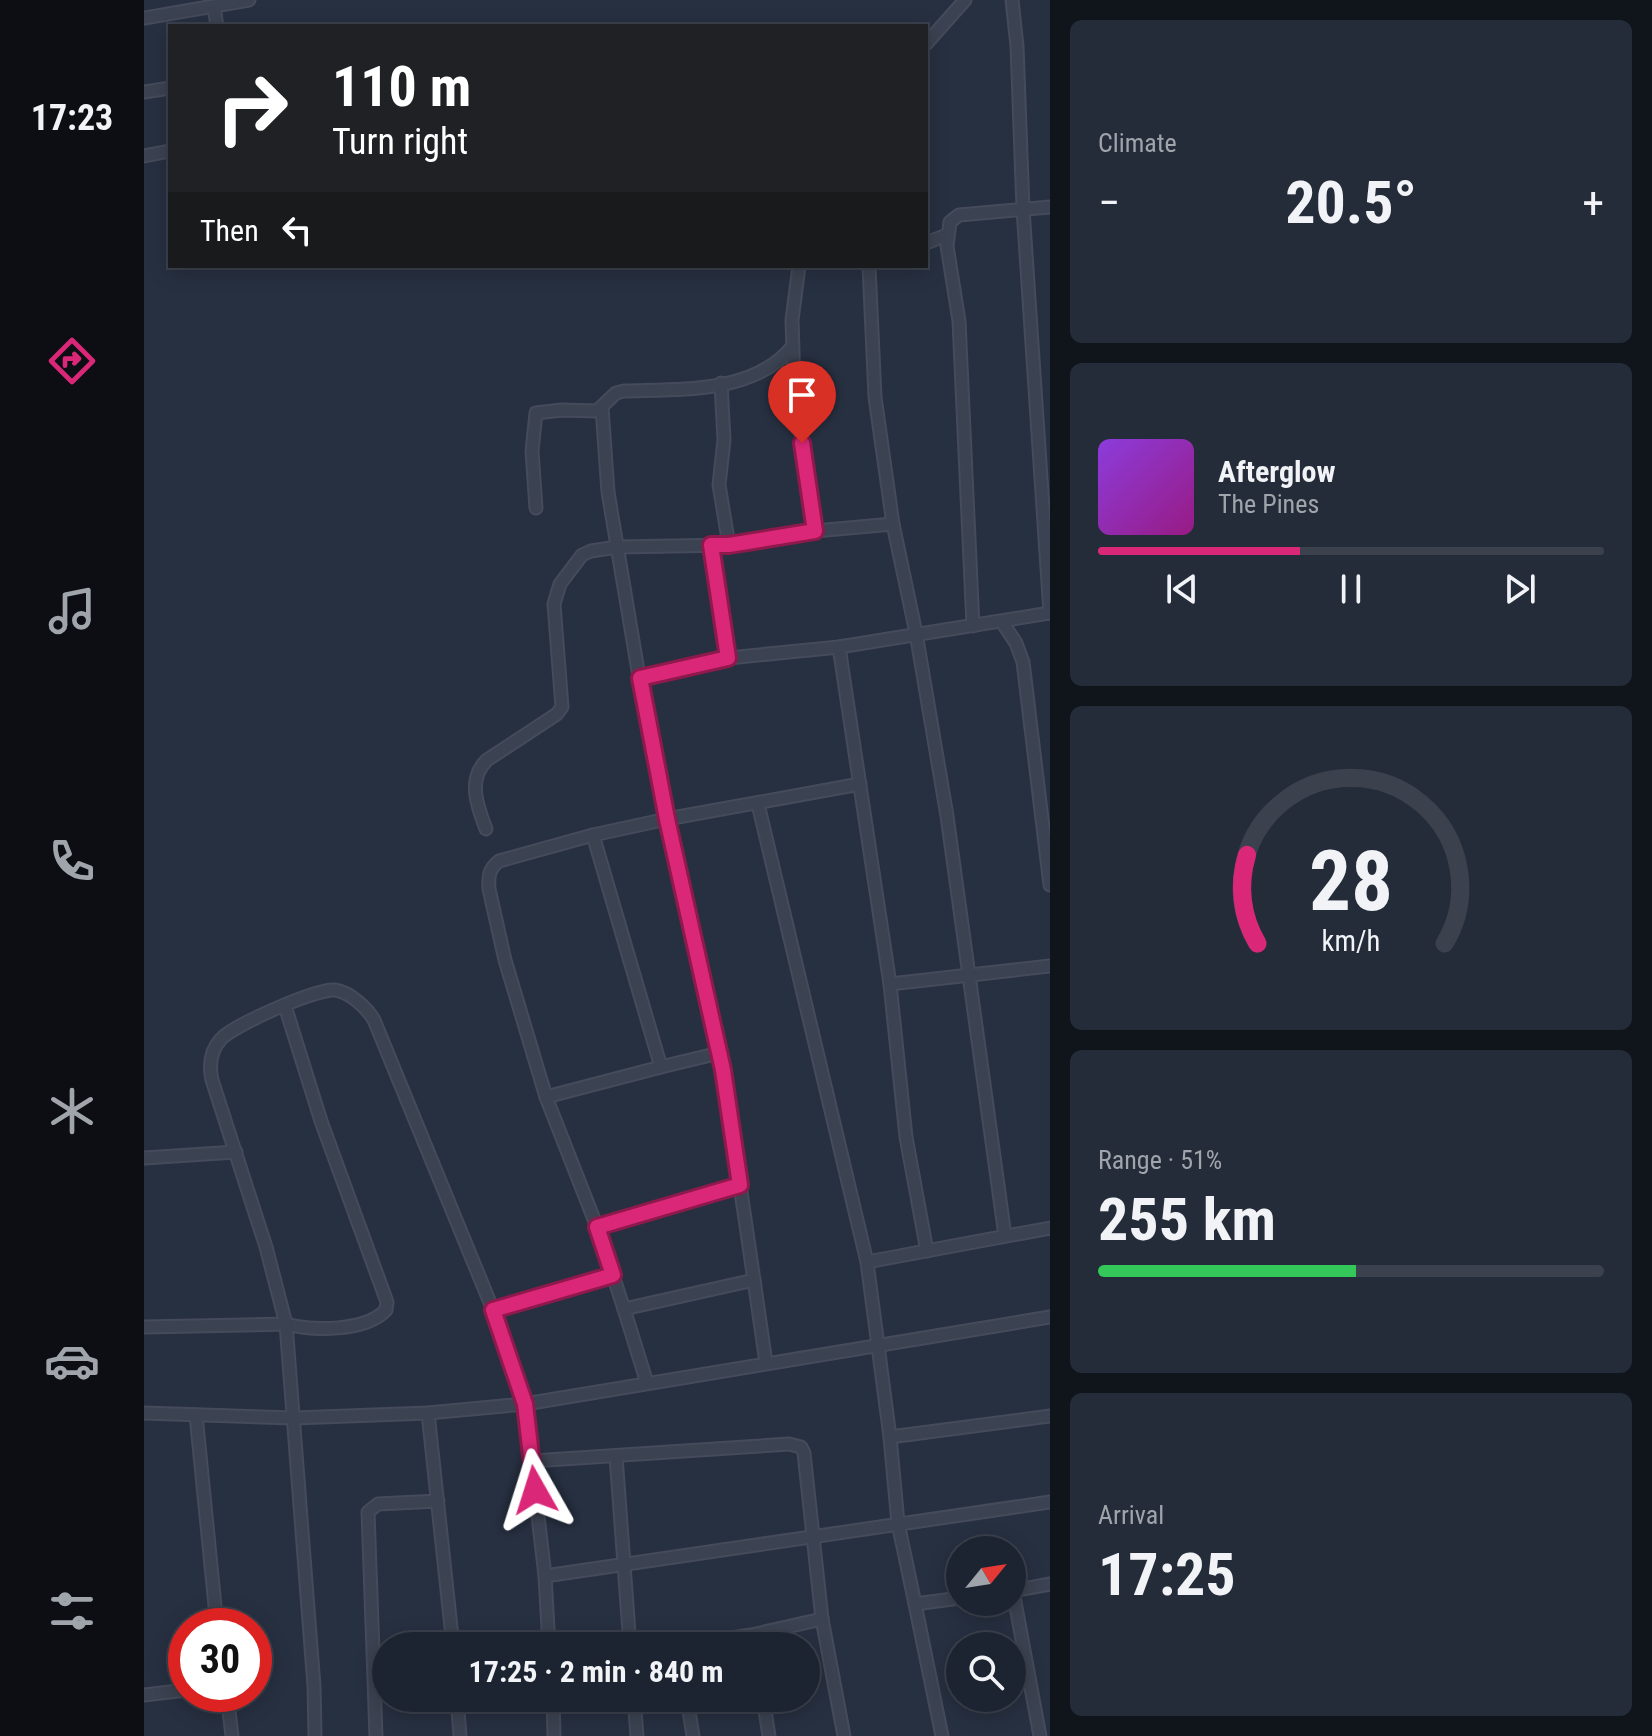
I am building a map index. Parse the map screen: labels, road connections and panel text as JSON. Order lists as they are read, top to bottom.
{
  "north": "top right",
  "page": {
    "tabs": "17:23",
    "tile": [
      "Climate",
      ["Range · 51%", "255 km"],
      ["Arrival", "17:25"]
    ],
    "turn": ["110 m", "Turn right"],
    "heat": ["−", "20.5°", "+"],
    "then": "Then",
    "song": ["Afterglow", "The Pines"],
    "limit": "30",
    "trip": "17:25 · 2 min · 840 m",
    "gauge": ["28", "km/h"]
  }
}
